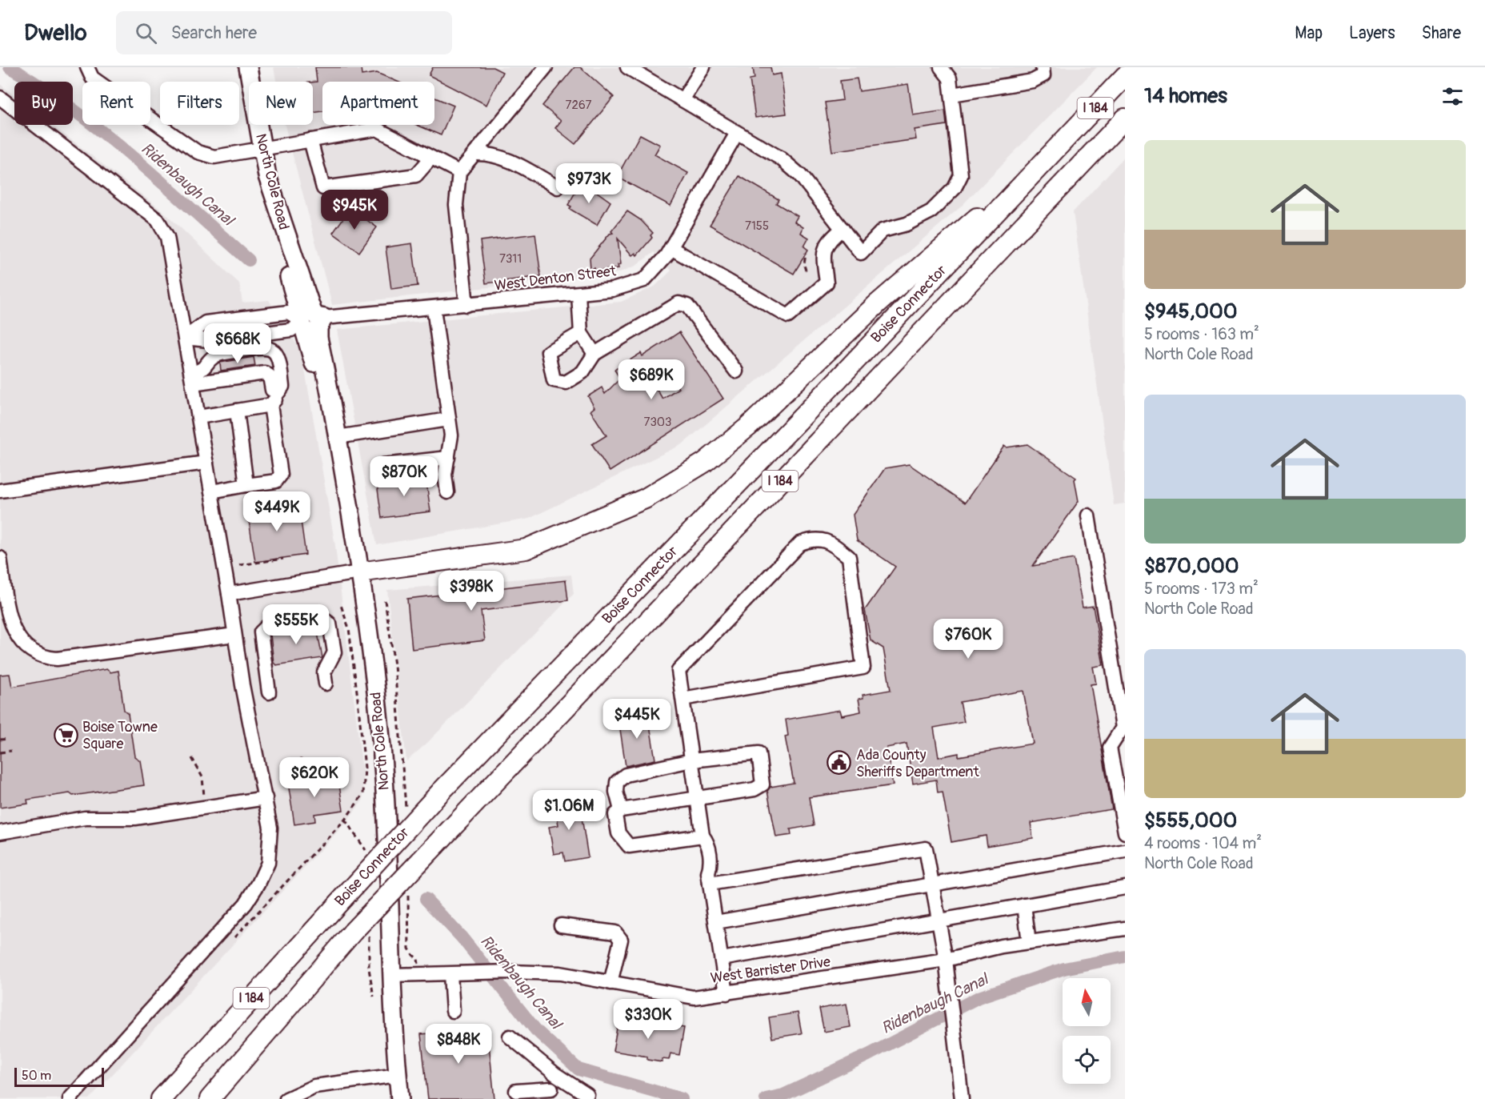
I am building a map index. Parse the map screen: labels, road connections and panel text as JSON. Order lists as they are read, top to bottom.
{
  "streets": {
    "highway": ["I 184", "Boise Connector"],
    "main road": ["North Cole Road"],
    "street": ["West Denton Street", "West Barrister Drive"]
  },
  "crossings": [
    ["North Cole Road", "West Denton Street"],
    ["North Cole Road", "West Barrister Drive"]
  ],
  "water": ["Ridenbaugh Canal"],
  "places": {
    "supermarket": ["Boise Towne Square"],
    "public building": ["Ada County Sheriffs Department"]
  },
  "house_numbers": [
    "7267",
    "7155",
    "7311",
    "7303"
  ],
  "scale_bar": "50 m",
  "north": "top",
  "page": {
    "header": "Dwello",
    "search": "Search here",
    "nav": ["Map", "Layers", "Share"],
    "heading": "14 homes",
    "chip": [
      "Buy",
      "Rent",
      "Filters",
      "New",
      "Apartment"
    ],
    "list": [
      {
        "name": "$945,000",
        "note": "5 rooms · 163 m² · North Cole Road"
      },
      {
        "name": "$870,000",
        "note": "5 rooms · 173 m² · North Cole Road"
      },
      {
        "name": "$555,000",
        "note": "4 rooms · 104 m² · North Cole Road"
      }
    ],
    "price": [
      "$973K",
      "$945K",
      "$668K",
      "$689K",
      "$870K",
      "$449K",
      "$398K",
      "$555K",
      "$760K",
      "$445K",
      "$620K",
      "$1.06M",
      "$330K",
      "$848K"
    ],
    "scale": "50 m"
  }
}
